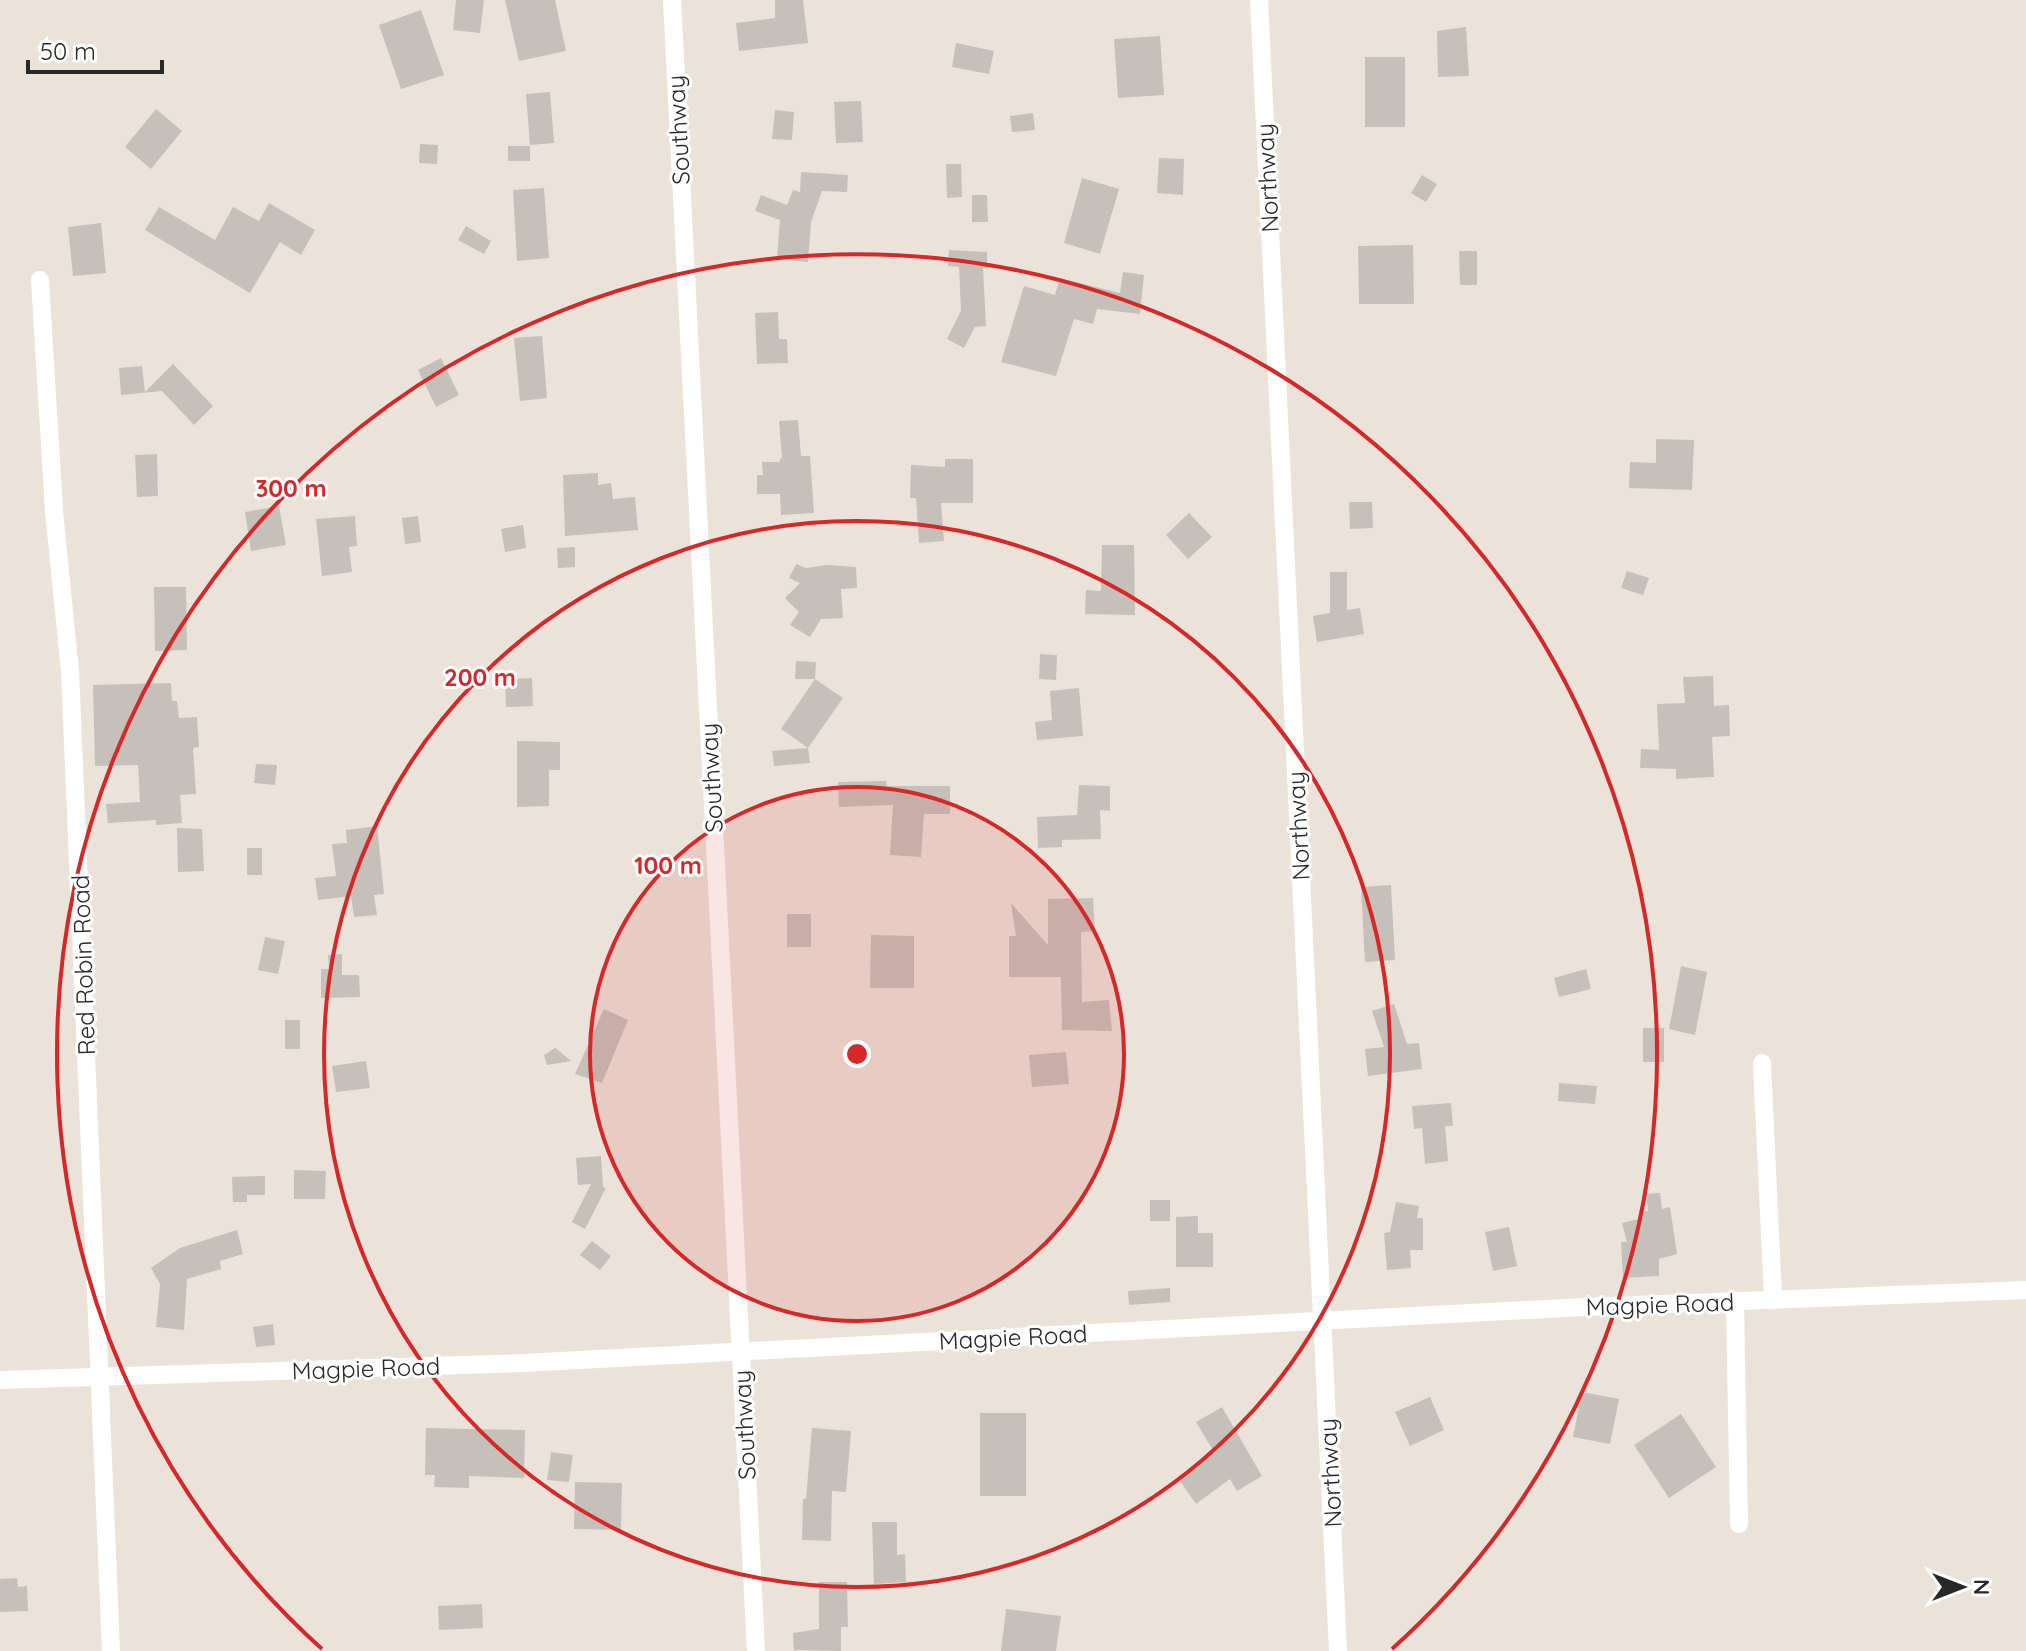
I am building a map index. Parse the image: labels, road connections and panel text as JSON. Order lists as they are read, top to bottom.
{
  "streets": {
    "street": [
      "Southway",
      "Northway",
      "Red Robin Road",
      "Magpie Road"
    ]
  },
  "crossings": [
    ["Southway", "Magpie Road"],
    ["Northway", "Magpie Road"],
    ["Red Robin Road", "Magpie Road"]
  ],
  "scale_bar": "50 m",
  "north": "right",
  "rings": ["300 m", "200 m", "100 m"]
}
